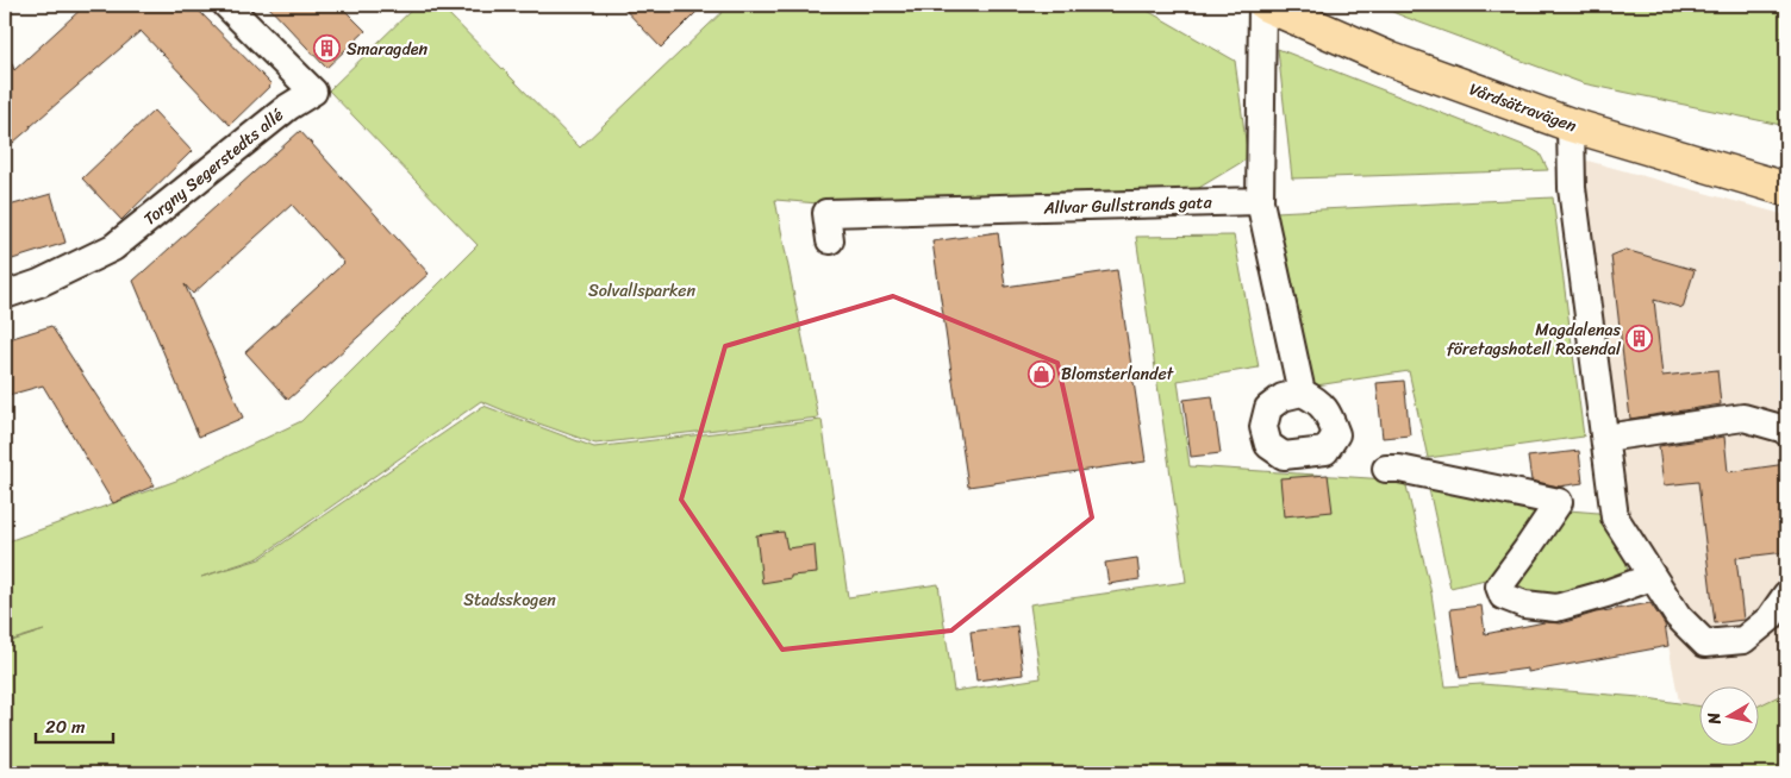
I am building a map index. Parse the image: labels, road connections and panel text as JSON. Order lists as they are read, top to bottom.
{
  "streets": {
    "main road": ["Vårdsätravägen"],
    "street": ["Torgny Segerstedts allé", "Allvar Gullstrands gata"]
  },
  "parks": ["Solvallsparken", "Stadsskogen"],
  "places": {
    "building": ["Smaragden", "Magdalenas företagshotell Rosendal"],
    "shop": ["Blomsterlandet"]
  },
  "scale_bar": "20 m",
  "north": "left"
}
